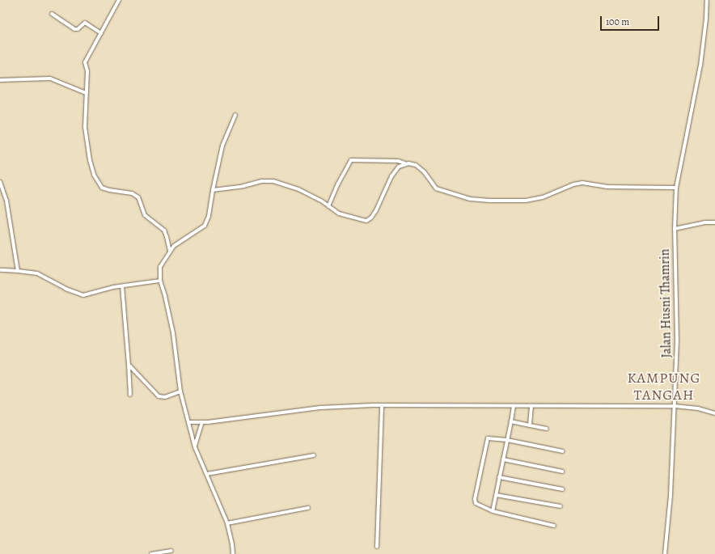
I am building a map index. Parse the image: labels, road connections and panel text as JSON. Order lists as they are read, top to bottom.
{
  "streets": {
    "street": ["Jalan Husni Thamrin"]
  },
  "districts": ["KAMPUNG TANGAH"],
  "scale_bar": "100 m"
}
